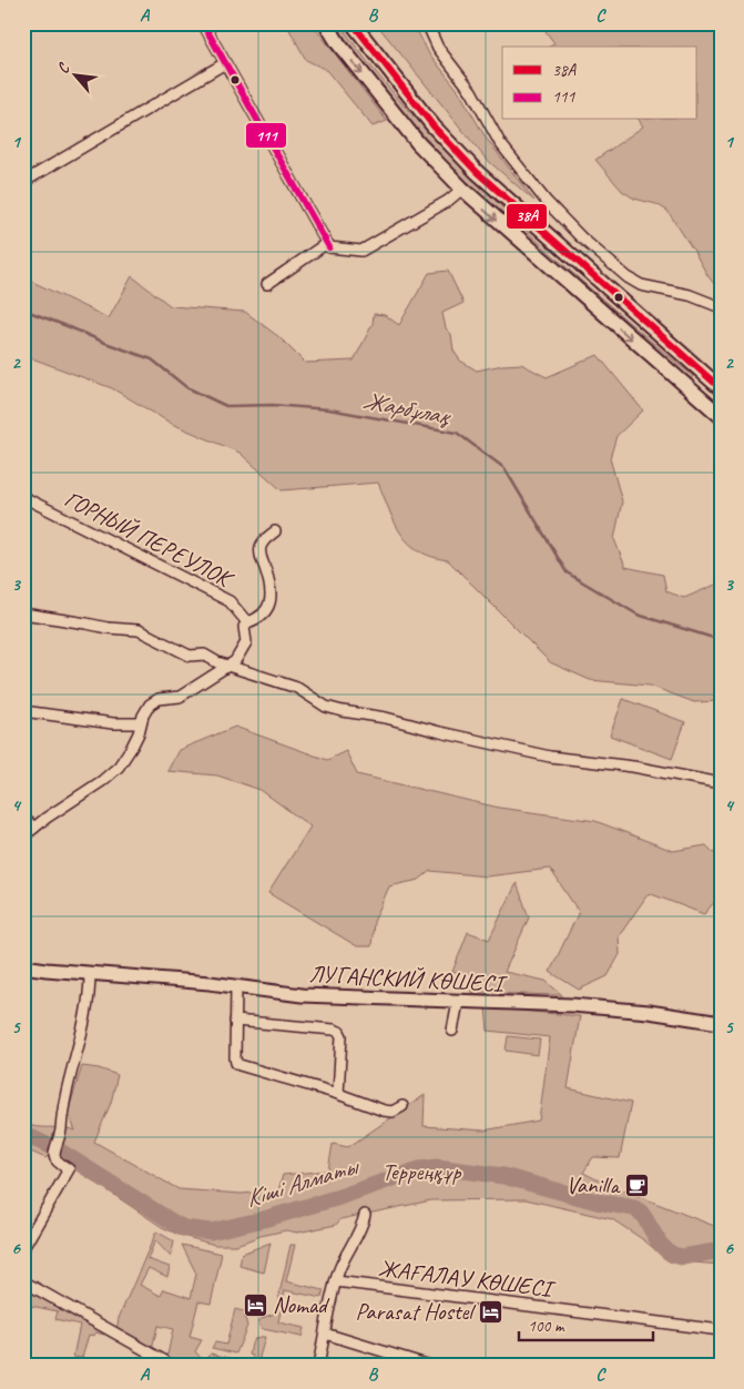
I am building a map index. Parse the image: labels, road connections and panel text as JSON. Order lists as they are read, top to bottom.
{
  "streets": {
    "street": ["ГОРНЫЙ ПЕРЕУЛОК", "ЛУГАНСКИЙ КӨШЕСІ", "ЖАҒАЛАУ КӨШЕСІ"]
  },
  "water": ["Жарбұлақ", "Кіші Алматы"],
  "parks": ["Терреңқұр"],
  "places": {
    "cafe": ["Vanilla"],
    "hotel": ["Nomad", "Parasat Hostel"]
  },
  "lines": ["transit line 38А", "transit line 111"],
  "legend": ["38А", "111"],
  "scale_bar": "100 m",
  "north": "top left",
  "grid": {
    "columns": ["A", "B", "C"],
    "rows": [
      "1",
      "2",
      "3",
      "4",
      "5",
      "6"
    ]
  }
}
